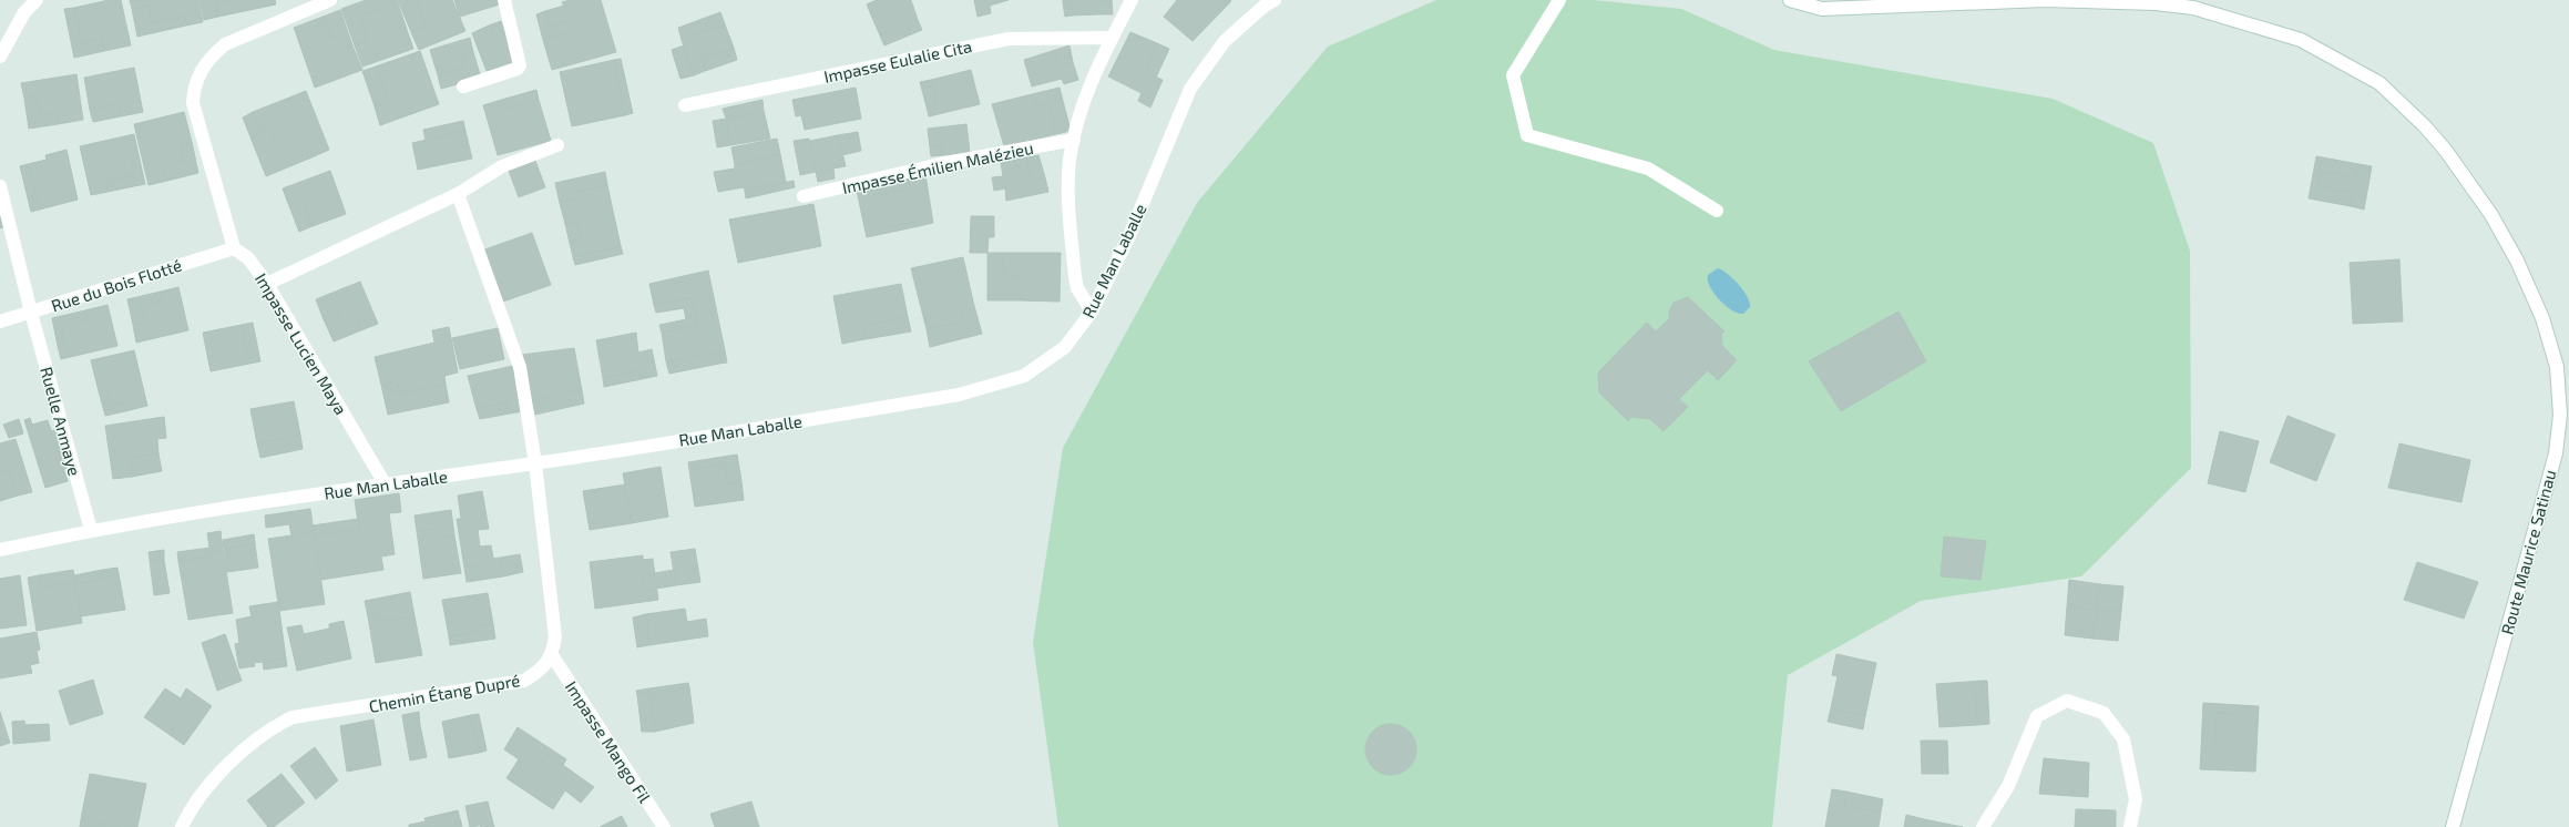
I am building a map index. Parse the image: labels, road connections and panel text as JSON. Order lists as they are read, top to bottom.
{
  "streets": {
    "street": [
      "Impasse Eulalie Cita",
      "Impasse Émilien Malézieu",
      "Rue Man Laballe",
      "Rue du Bois Flotté",
      "Impasse Lucien Maya",
      "Ruelle Anmaye",
      "Route Maurice Satinau",
      "Chemin Étang Dupré",
      "Impasse Mango Fil"
    ]
  },
  "crossings": [
    ["Rue Man Laballe", "Impasse Lucien Maya"],
    ["Rue Man Laballe", "Ruelle Anmaye"],
    ["Rue du Bois Flotté", "Impasse Lucien Maya"],
    ["Rue du Bois Flotté", "Ruelle Anmaye"],
    ["Chemin Étang Dupré", "Impasse Mango Fil"]
  ]
}
